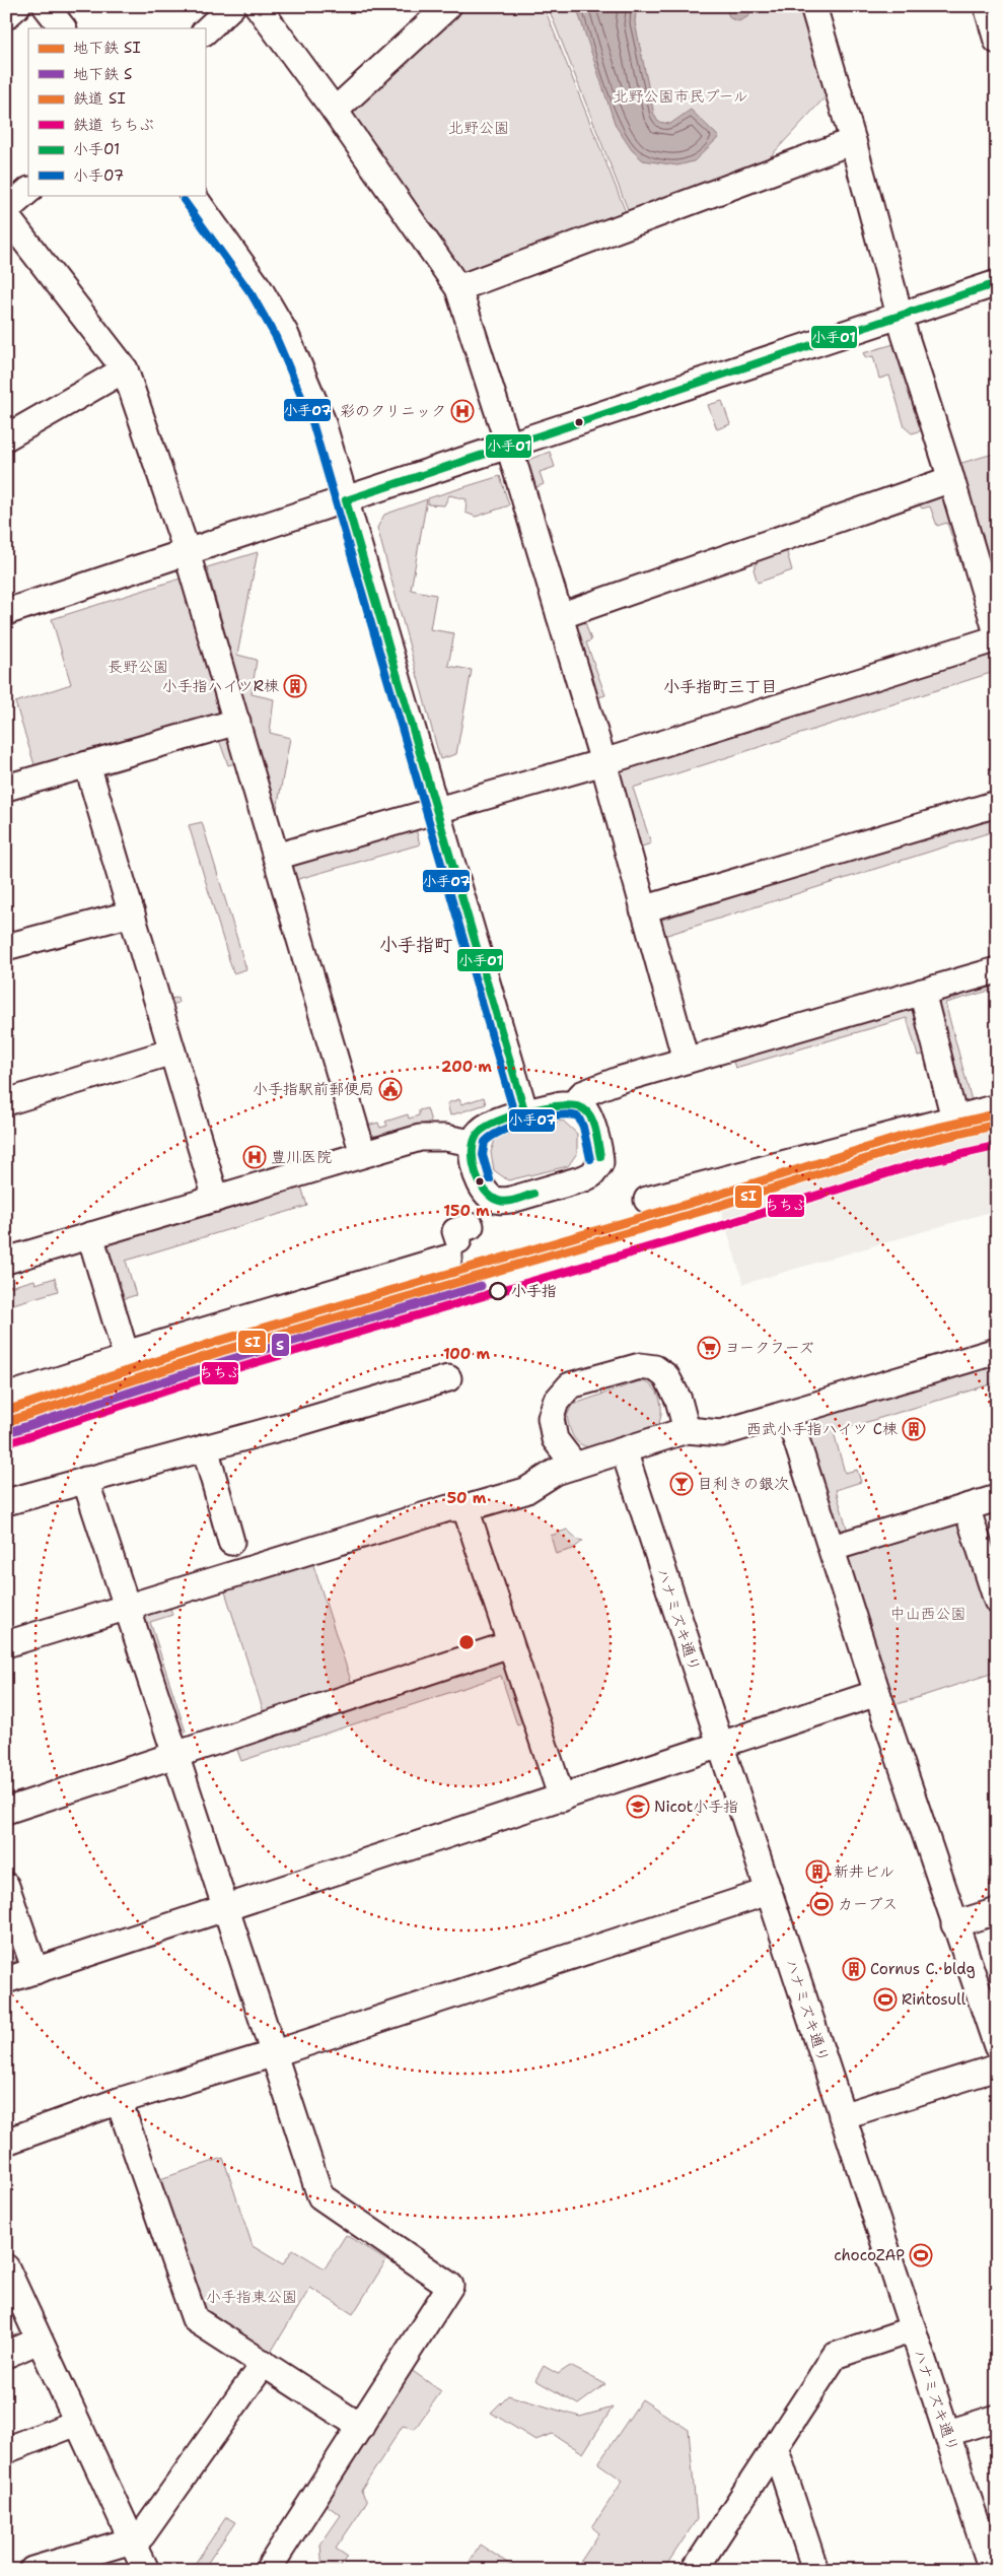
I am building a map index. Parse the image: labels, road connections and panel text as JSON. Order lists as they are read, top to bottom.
{
  "streets": {
    "street": ["ハナミズキ通り"]
  },
  "districts": ["小手指町三丁目", "小手指町"],
  "parks": [
    "北野公園市民プール",
    "北野公園",
    "長野公園",
    "中山西公園",
    "小手指東公園"
  ],
  "places": {
    "hospital": ["彩のクリニック", "豊川医院"],
    "building": [
      "小手指ハイツR棟",
      "西武小手指ハイツ C棟",
      "新井ビル",
      "Cornus C. bldg"
    ],
    "public building": ["小手指駅前郵便局"],
    "other": ["小手指"],
    "supermarket": ["ヨークフーズ"],
    "bar": ["目利きの銀次"],
    "school or university": ["Nicot小手指"],
    "sports": ["カーブス", "Rintosull", "chocoZAP"]
  },
  "lines": [
    "transit line 小手07",
    "transit line 小手01",
    "rail line SI",
    "metro line SI",
    "rail line ちちぶ",
    "metro line S"
  ],
  "legend": [
    "地下鉄 SI",
    "地下鉄 S",
    "鉄道 SI",
    "鉄道 ちちぶ",
    "小手01",
    "小手07"
  ],
  "rings": [
    "200 m",
    "150 m",
    "100 m",
    "50 m"
  ]
}
